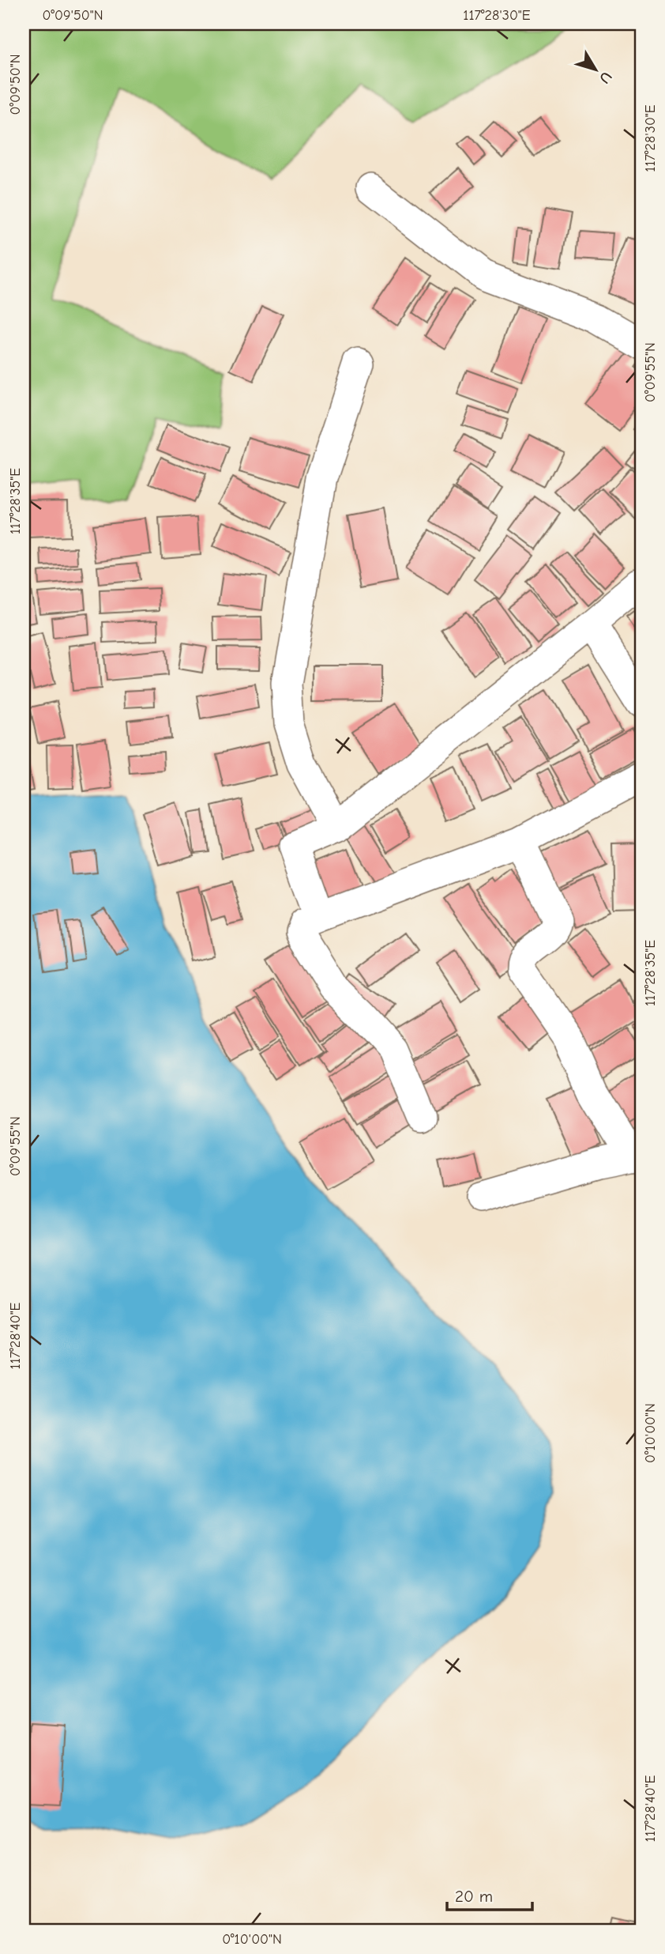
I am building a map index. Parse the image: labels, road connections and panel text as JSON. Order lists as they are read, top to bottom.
{
  "scale_bar": "20 m",
  "north": "bottom right",
  "coordinates": [
    "0°09'50\"N",
    "117°28'30\"E",
    "0°09'55\"N",
    "117°28'35\"E",
    "117°28'40\"E",
    "0°10'00\"N"
  ]
}
